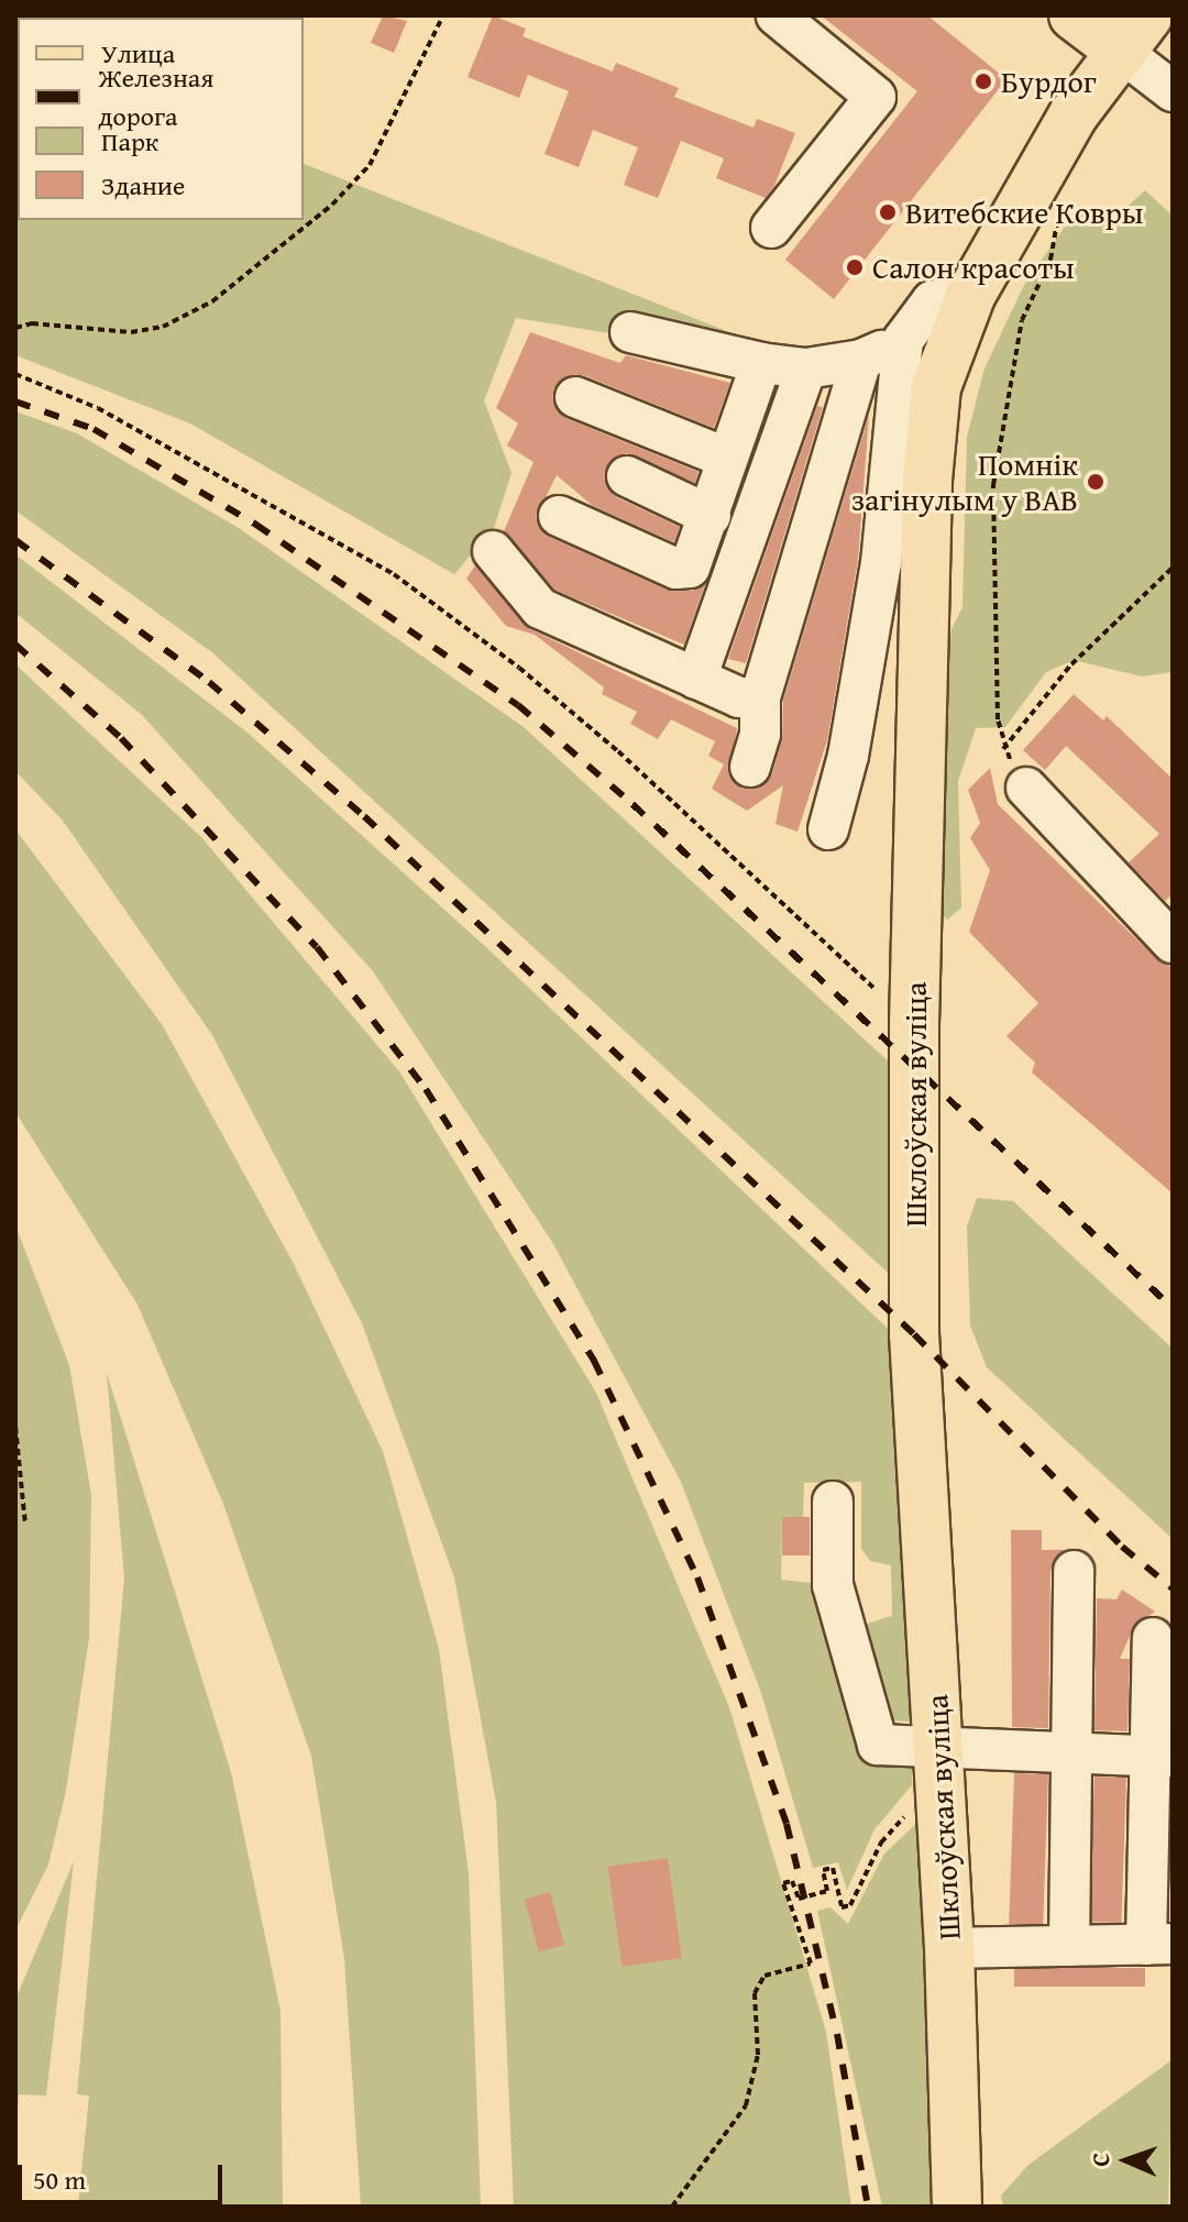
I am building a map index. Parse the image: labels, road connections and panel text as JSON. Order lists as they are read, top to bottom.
{
  "streets": {
    "main road": ["Шклоўская вуліца"]
  },
  "places": [
    "Бурдог",
    "Витебские Ковры",
    "Салон красоты",
    "Помнік загінулым у ВАВ"
  ],
  "legend": [
    "Улица",
    "Железная дорога",
    "Парк",
    "Здание"
  ],
  "scale_bar": "50 m",
  "north": "left"
}
